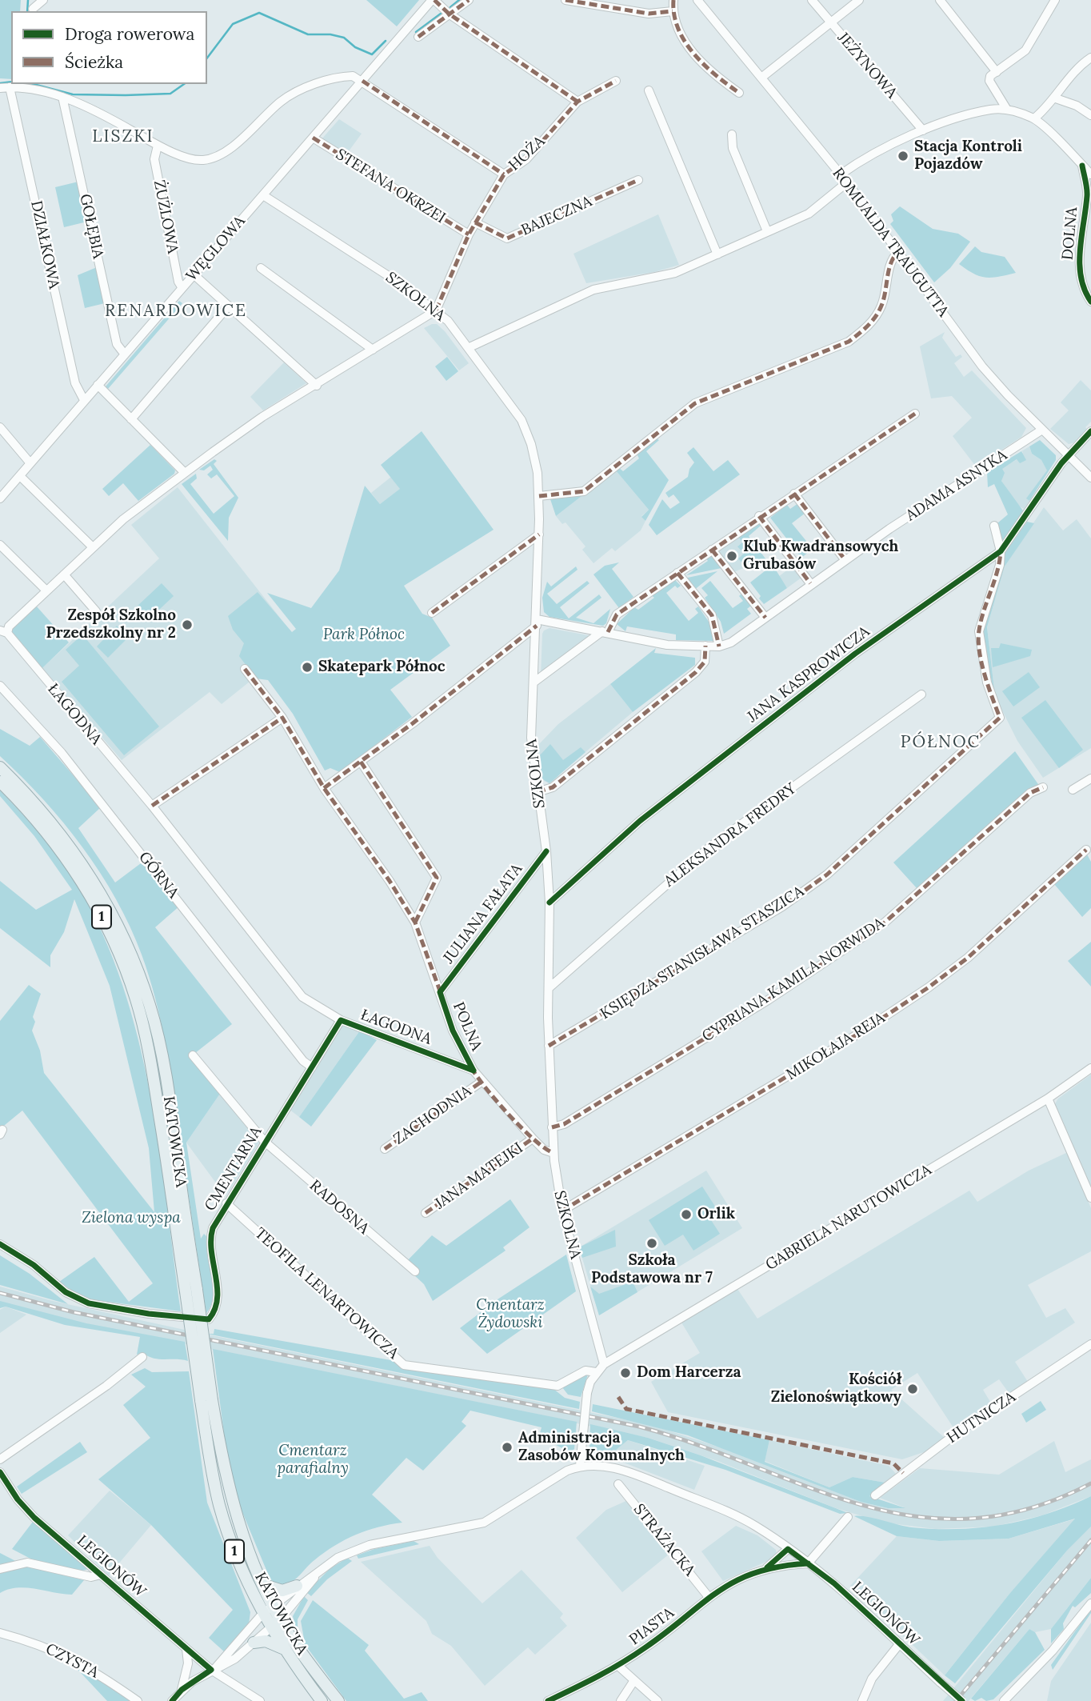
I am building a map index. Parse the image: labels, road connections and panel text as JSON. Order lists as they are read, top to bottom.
{
  "streets": {
    "main road": ["1", "KATOWICKA"],
    "street": [
      "JEŻYNOWA",
      "HOŻA",
      "STEFANA OKRZEI",
      "BAJECZNA",
      "ŻUŻLOWA",
      "GOŁĘBIA",
      "DOLNA",
      "ROMUALDA TRAUGUTTA",
      "DZIAŁKOWA",
      "WĘGLOWA",
      "SZKOLNA",
      "ADAMA ASNYKA",
      "JANA KASPROWICZA",
      "ŁAGODNA",
      "ALEKSANDRA FREDRY",
      "GÓRNA",
      "JULIANA FAŁATA",
      "KSIĘDZA STANISŁAWA STASZICA",
      "CYPRIANA KAMILA NORWIDA",
      "POLNA",
      "MIKOŁAJA REJA",
      "ZACHODNIA",
      "CMENTARNA",
      "JANA MATEJKI",
      "RADOSNA",
      "GABRIELA NARUTOWICZA",
      "TEOFILA LENARTOWICZA",
      "HUTNICZA",
      "STRAŻACKA",
      "LEGIONÓW",
      "PIASTA",
      "CZYSTA"
    ]
  },
  "crossings": [
    ["HOŻA", "STEFANA OKRZEI"],
    ["HOŻA", "BAJECZNA"],
    ["HOŻA", "SZKOLNA"],
    ["STEFANA OKRZEI", "WĘGLOWA"],
    ["ŻUŻLOWA", "WĘGLOWA"],
    ["GOŁĘBIA", "WĘGLOWA"],
    ["ROMUALDA TRAUGUTTA", "ADAMA ASNYKA"],
    ["ROMUALDA TRAUGUTTA", "JANA KASPROWICZA"],
    ["DZIAŁKOWA", "WĘGLOWA"],
    ["WĘGLOWA", "SZKOLNA"],
    ["SZKOLNA", "JANA KASPROWICZA"],
    ["SZKOLNA", "ALEKSANDRA FREDRY"],
    ["SZKOLNA", "JULIANA FAŁATA"],
    ["SZKOLNA", "KSIĘDZA STANISŁAWA STASZICA"],
    ["SZKOLNA", "CYPRIANA KAMILA NORWIDA"],
    ["SZKOLNA", "POLNA"],
    ["SZKOLNA", "MIKOŁAJA REJA"],
    ["SZKOLNA", "GABRIELA NARUTOWICZA"],
    ["JANA KASPROWICZA", "KSIĘDZA STANISŁAWA STASZICA"],
    ["ŁAGODNA", "POLNA"],
    ["ŁAGODNA", "CMENTARNA"],
    ["GÓRNA", "CMENTARNA"],
    ["JULIANA FAŁATA", "POLNA"],
    ["POLNA", "ZACHODNIA"],
    ["POLNA", "JANA MATEJKI"],
    ["KATOWICKA", "LEGIONÓW"],
    ["CMENTARNA", "RADOSNA"],
    ["CMENTARNA", "TEOFILA LENARTOWICZA"],
    ["STRAŻACKA", "PIASTA"],
    ["LEGIONÓW", "PIASTA"]
  ],
  "districts": ["LISZKI", "RENARDOWICE", "PÓŁNOC"],
  "parks": [
    "Park Północ",
    "Zielona wyspa",
    "Cmentarz Żydowski",
    "Cmentarz parafialny"
  ],
  "places": [
    "Stacja Kontroli Pojazdów",
    "Klub Kwadransowych Grubasów",
    "Zespół Szkolno Przedszkolny nr 2",
    "Skatepark Północ",
    "Orlik",
    "Szkoła Podstawowa nr 7",
    "Dom Harcerza",
    "Kościół Zielonoświątkowy",
    "Administracja Zasobów Komunalnych"
  ],
  "legend": ["Droga rowerowa", "Ścieżka"]
}
